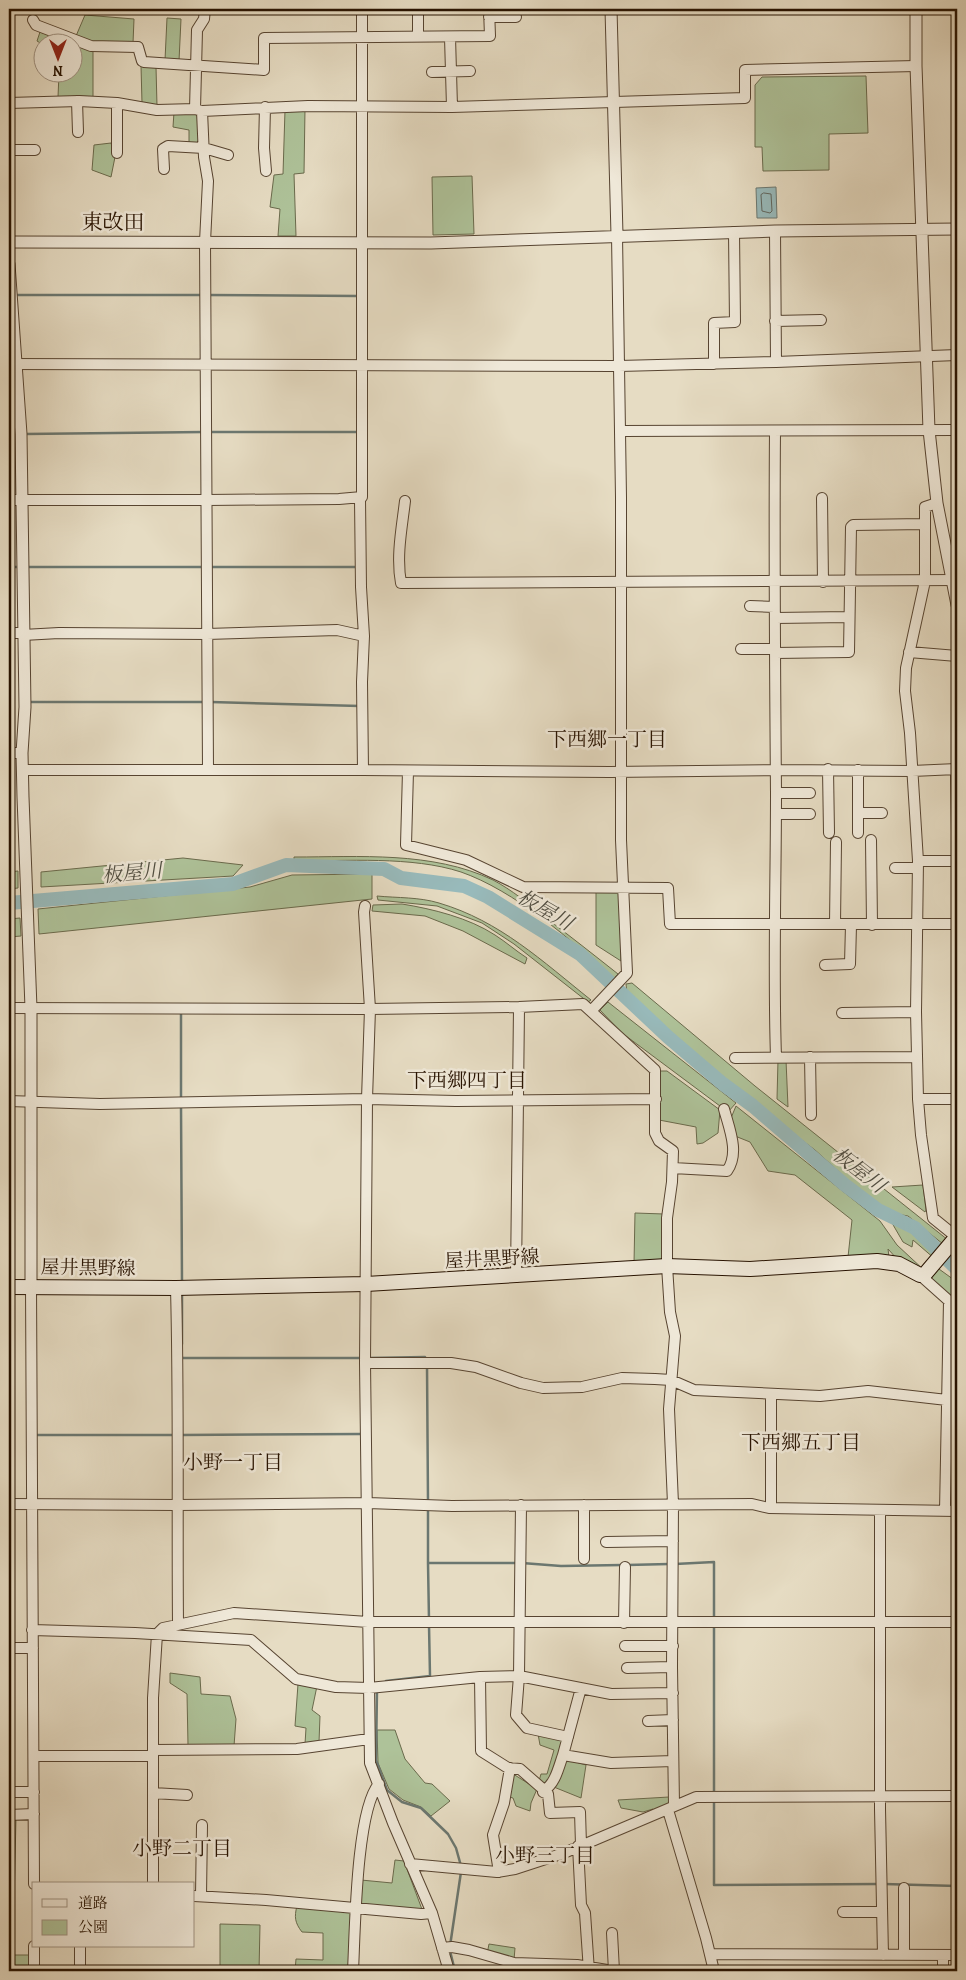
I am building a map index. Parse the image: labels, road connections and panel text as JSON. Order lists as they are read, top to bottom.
{
  "streets": {
    "main road": ["屋井黒野線"]
  },
  "districts": [
    "東改田",
    "下西郷一丁目",
    "下西郷四丁目",
    "下西郷五丁目",
    "小野一丁目",
    "小野二丁目",
    "小野三丁目"
  ],
  "water": ["板屋川"],
  "legend": ["道路", "公園"],
  "north": "bottom"
}
